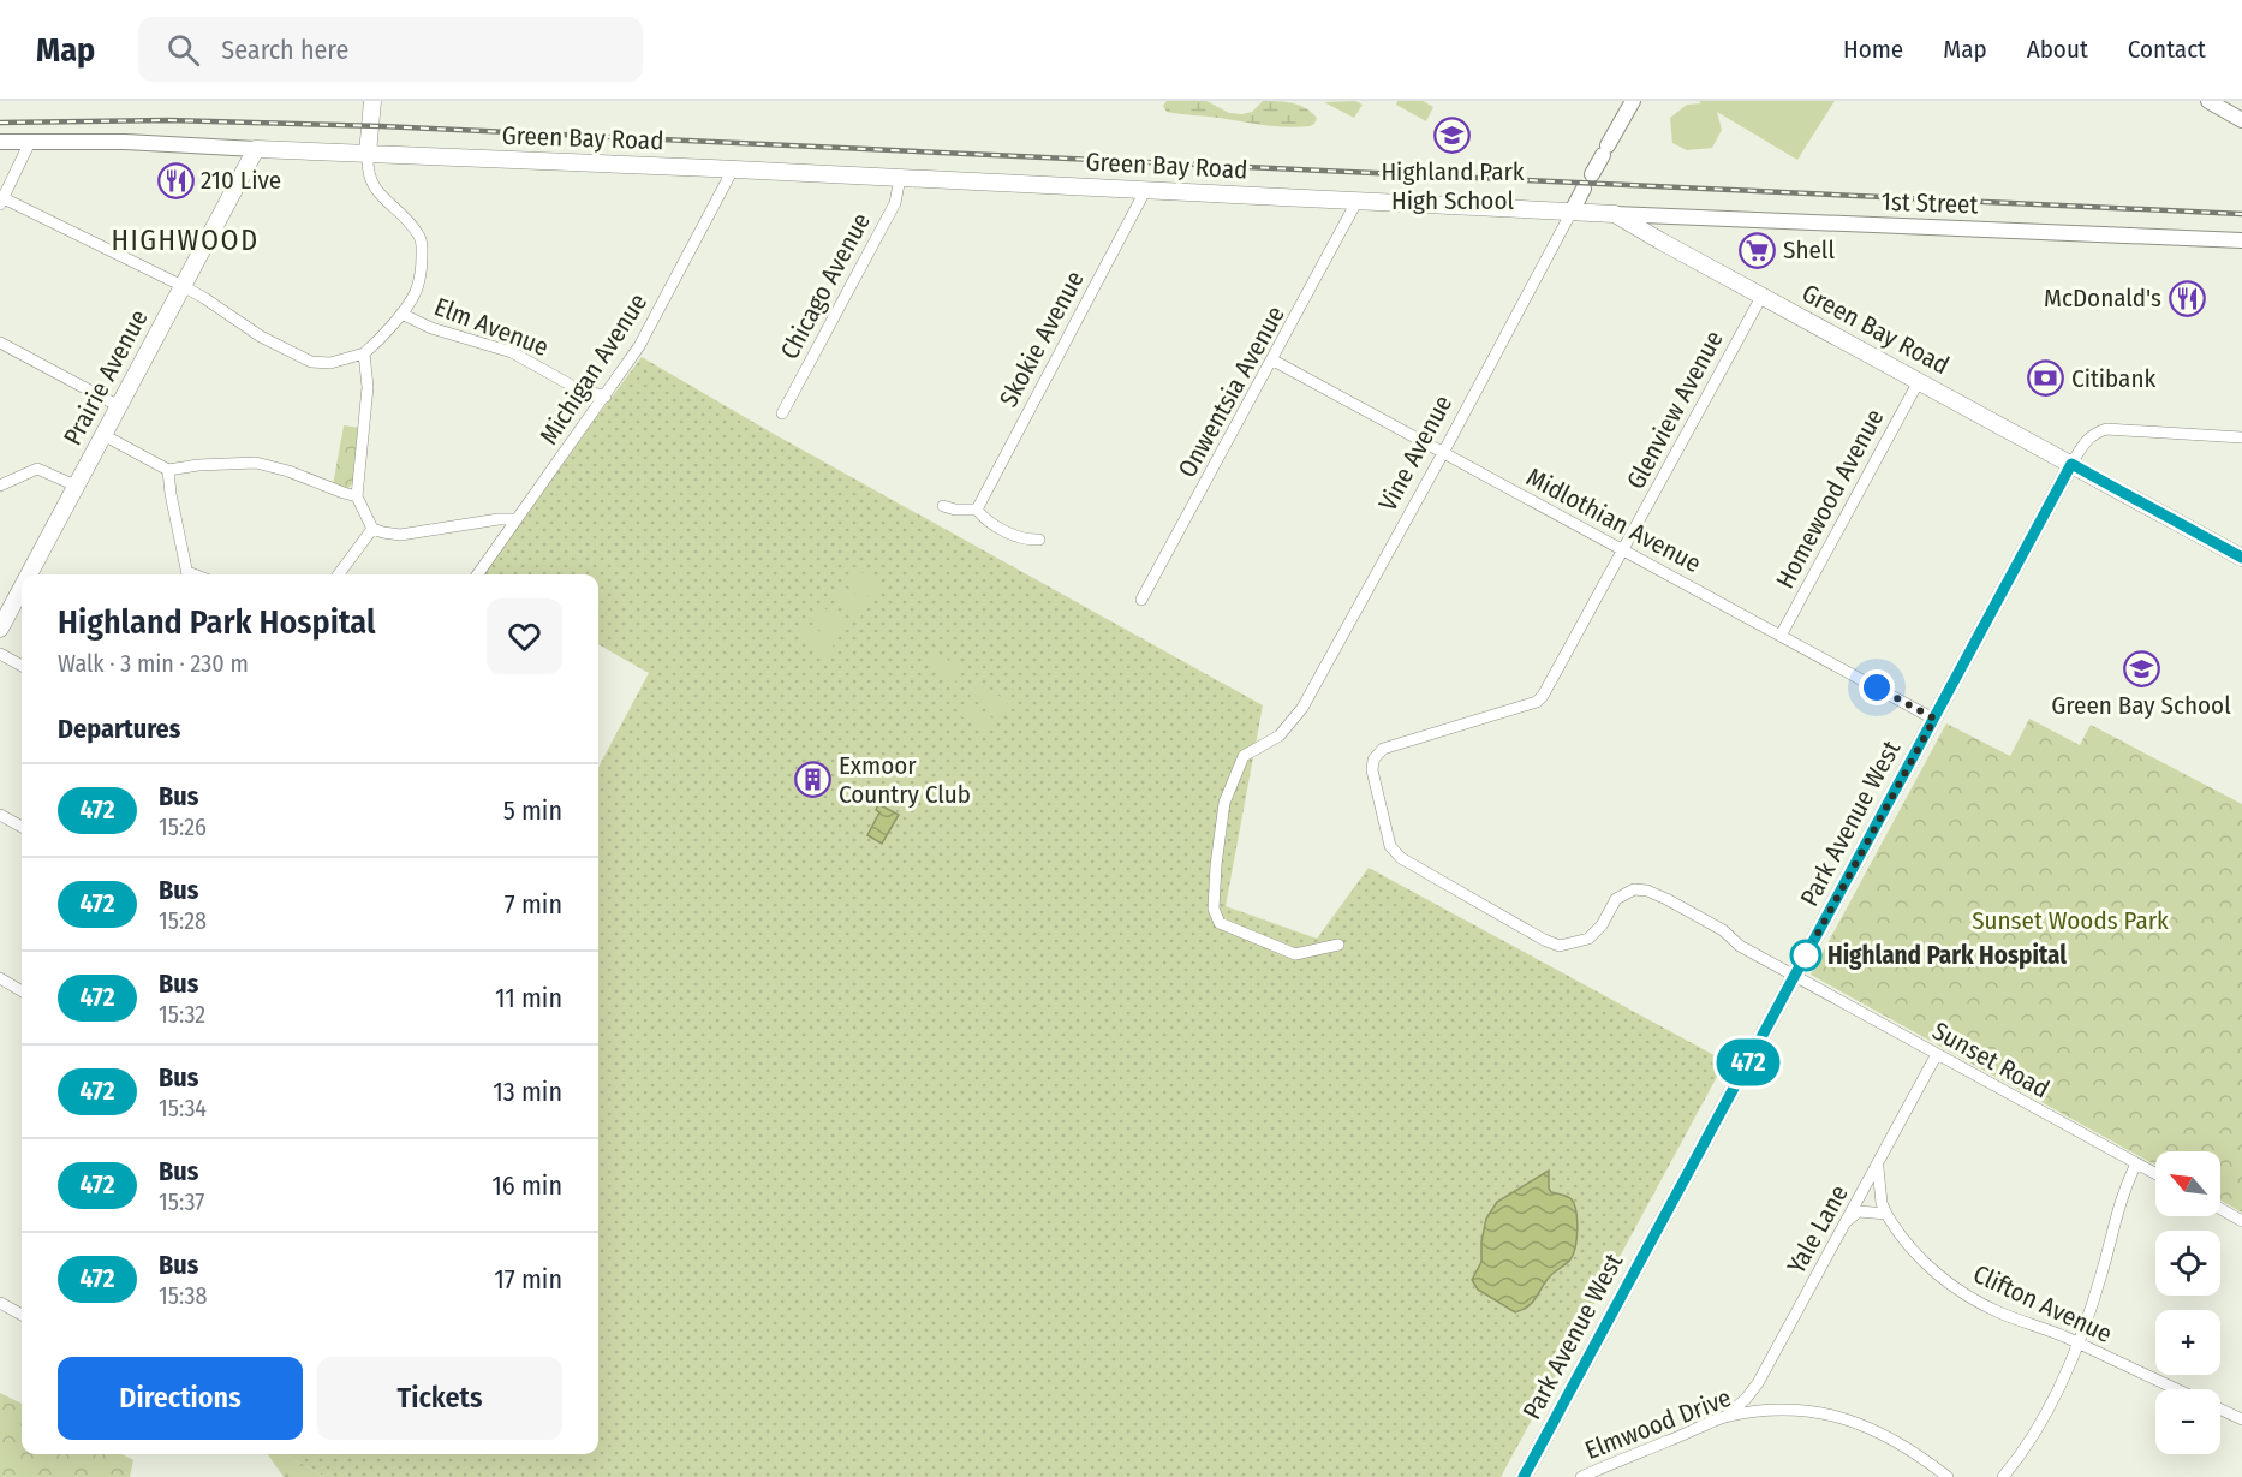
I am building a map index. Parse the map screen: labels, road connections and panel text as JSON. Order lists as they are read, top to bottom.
{
  "streets": {
    "main road": ["Green Bay Road", "Prairie Avenue"],
    "street": [
      "1st Street",
      "Chicago Avenue",
      "Elm Avenue",
      "Skokie Avenue",
      "Michigan Avenue",
      "Onwentsia Avenue",
      "Glenview Avenue",
      "Vine Avenue",
      "Homewood Avenue",
      "Midlothian Avenue",
      "Park Avenue West",
      "Sunset Road",
      "Yale Lane",
      "Clifton Avenue",
      "Elmwood Drive"
    ]
  },
  "crossings": [
    ["Green Bay Road", "1st Street"],
    ["Green Bay Road", "Chicago Avenue"],
    ["Green Bay Road", "Elm Avenue"],
    ["Green Bay Road", "Skokie Avenue"],
    ["Green Bay Road", "Michigan Avenue"],
    ["Green Bay Road", "Prairie Avenue"],
    ["Green Bay Road", "Onwentsia Avenue"],
    ["Green Bay Road", "Glenview Avenue"],
    ["Green Bay Road", "Vine Avenue"],
    ["Green Bay Road", "Homewood Avenue"],
    ["Green Bay Road", "Park Avenue West"],
    ["Elm Avenue", "Michigan Avenue"],
    ["Elm Avenue", "Prairie Avenue"],
    ["Onwentsia Avenue", "Midlothian Avenue"],
    ["Glenview Avenue", "Midlothian Avenue"],
    ["Glenview Avenue", "Park Avenue West"],
    ["Glenview Avenue", "Sunset Road"],
    ["Vine Avenue", "Midlothian Avenue"],
    ["Homewood Avenue", "Midlothian Avenue"],
    ["Midlothian Avenue", "Park Avenue West"],
    ["Park Avenue West", "Sunset Road"],
    ["Sunset Road", "Yale Lane"],
    ["Yale Lane", "Clifton Avenue"],
    ["Yale Lane", "Elmwood Drive"]
  ],
  "districts": ["HIGHWOOD"],
  "parks": ["Sunset Woods Park"],
  "places": {
    "school or university": ["Highland Park High School", "Green Bay School"],
    "restaurant": ["210 Live", "McDonald's"],
    "supermarket": ["Shell"],
    "bank": ["Citibank"],
    "building": ["Exmoor Country Club"],
    "other": ["Highland Park Hospital"]
  },
  "lines": ["bus line 472"],
  "north": "top left",
  "page": {
    "header": "Map",
    "search": "Search here",
    "nav": [
      "Home",
      "Map",
      "About",
      "Contact"
    ],
    "on_map": "472",
    "heading": [
      ["Highland Park Hospital", "Walk · 3 min · 230 m"],
      "Departures"
    ],
    "list": [
      {
        "mark": "472",
        "name": "Bus",
        "note": "15:26",
        "value": "5 min"
      },
      {
        "mark": "472",
        "name": "Bus",
        "note": "15:28",
        "value": "7 min"
      },
      {
        "mark": "472",
        "name": "Bus",
        "note": "15:32",
        "value": "11 min"
      },
      {
        "mark": "472",
        "name": "Bus",
        "note": "15:34",
        "value": "13 min"
      },
      {
        "mark": "472",
        "name": "Bus",
        "note": "15:37",
        "value": "16 min"
      },
      {
        "mark": "472",
        "name": "Bus",
        "note": "15:38",
        "value": "17 min"
      }
    ],
    "map_buttons": ["+", "−"],
    "buttons": ["Directions", "Tickets"]
  }
}
